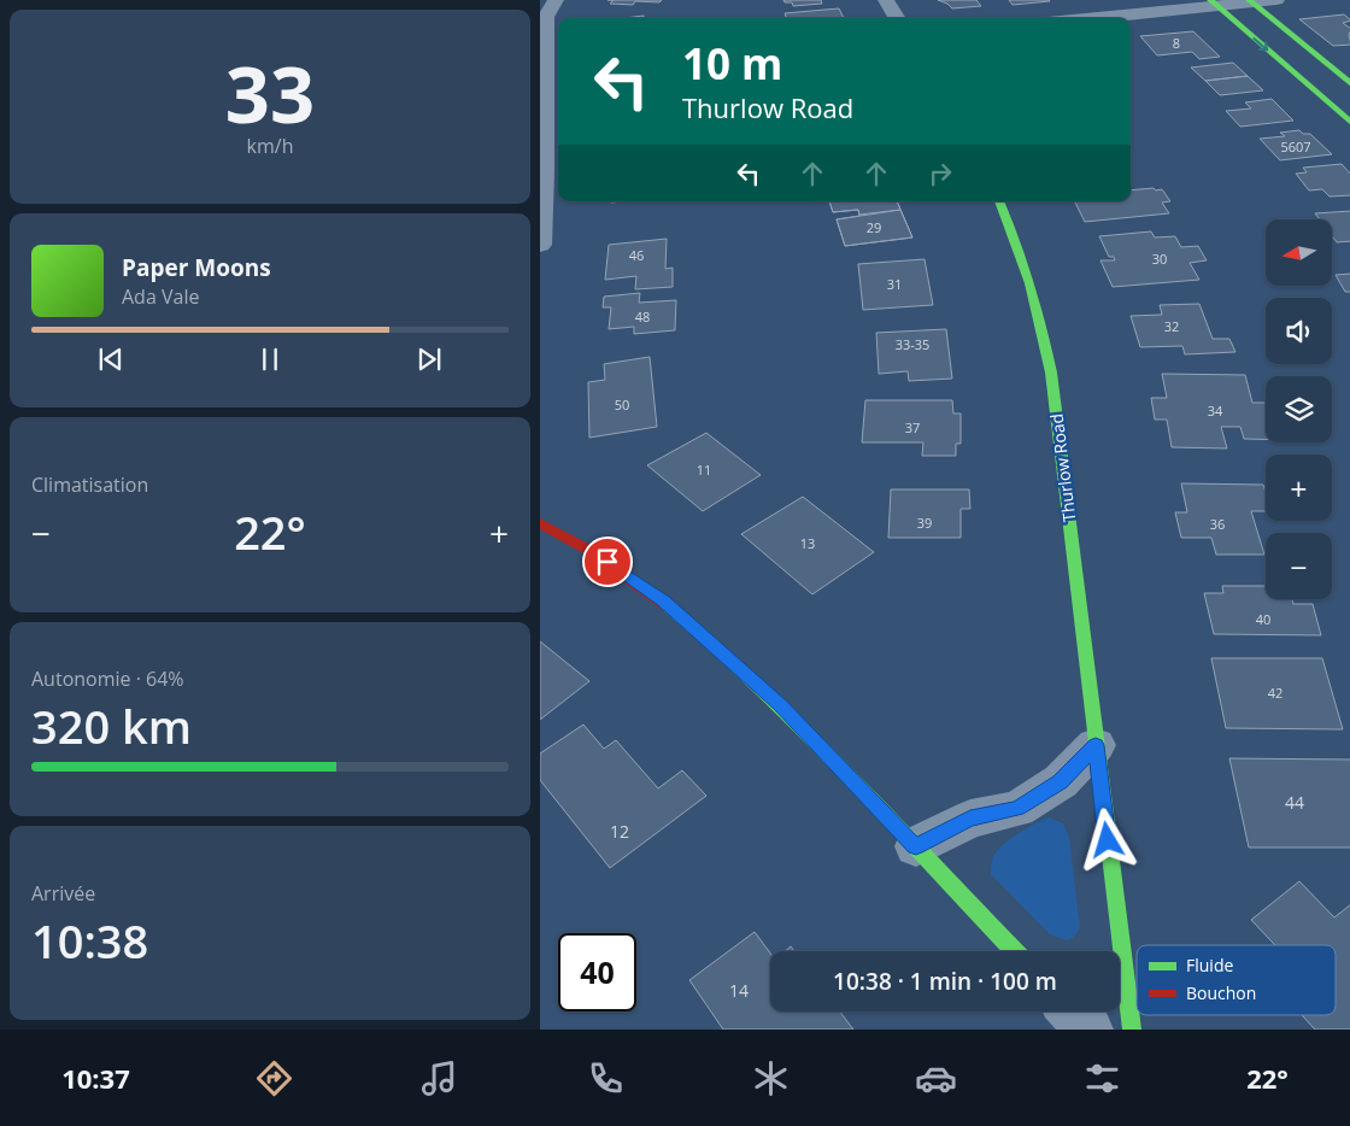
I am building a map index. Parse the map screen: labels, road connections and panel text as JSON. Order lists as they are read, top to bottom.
{
  "streets": {
    "street": ["Thurlow Road"]
  },
  "house_numbers": [
    "8",
    "5607",
    "29",
    "46",
    "30",
    "31",
    "48",
    "32",
    "33-35",
    "50",
    "34",
    "37",
    "11",
    "39",
    "36",
    "13",
    "40",
    "42",
    "44",
    "12",
    "14"
  ],
  "legend": ["Fluide", "Bouchon"],
  "north": "left",
  "page": {
    "tile": [
      ["33", "km/h"],
      "Climatisation",
      ["Autonomie · 64%", "320 km"],
      ["Arrivée", "10:38"]
    ],
    "turn": ["10 m", "Thurlow Road"],
    "map_buttons": ["+", "−"],
    "song": ["Paper Moons", "Ada Vale"],
    "heat": ["−", "22°", "+"],
    "limit": "40",
    "trip": "10:38 · 1 min · 100 m",
    "tabs": ["10:37", "22°"]
  }
}
